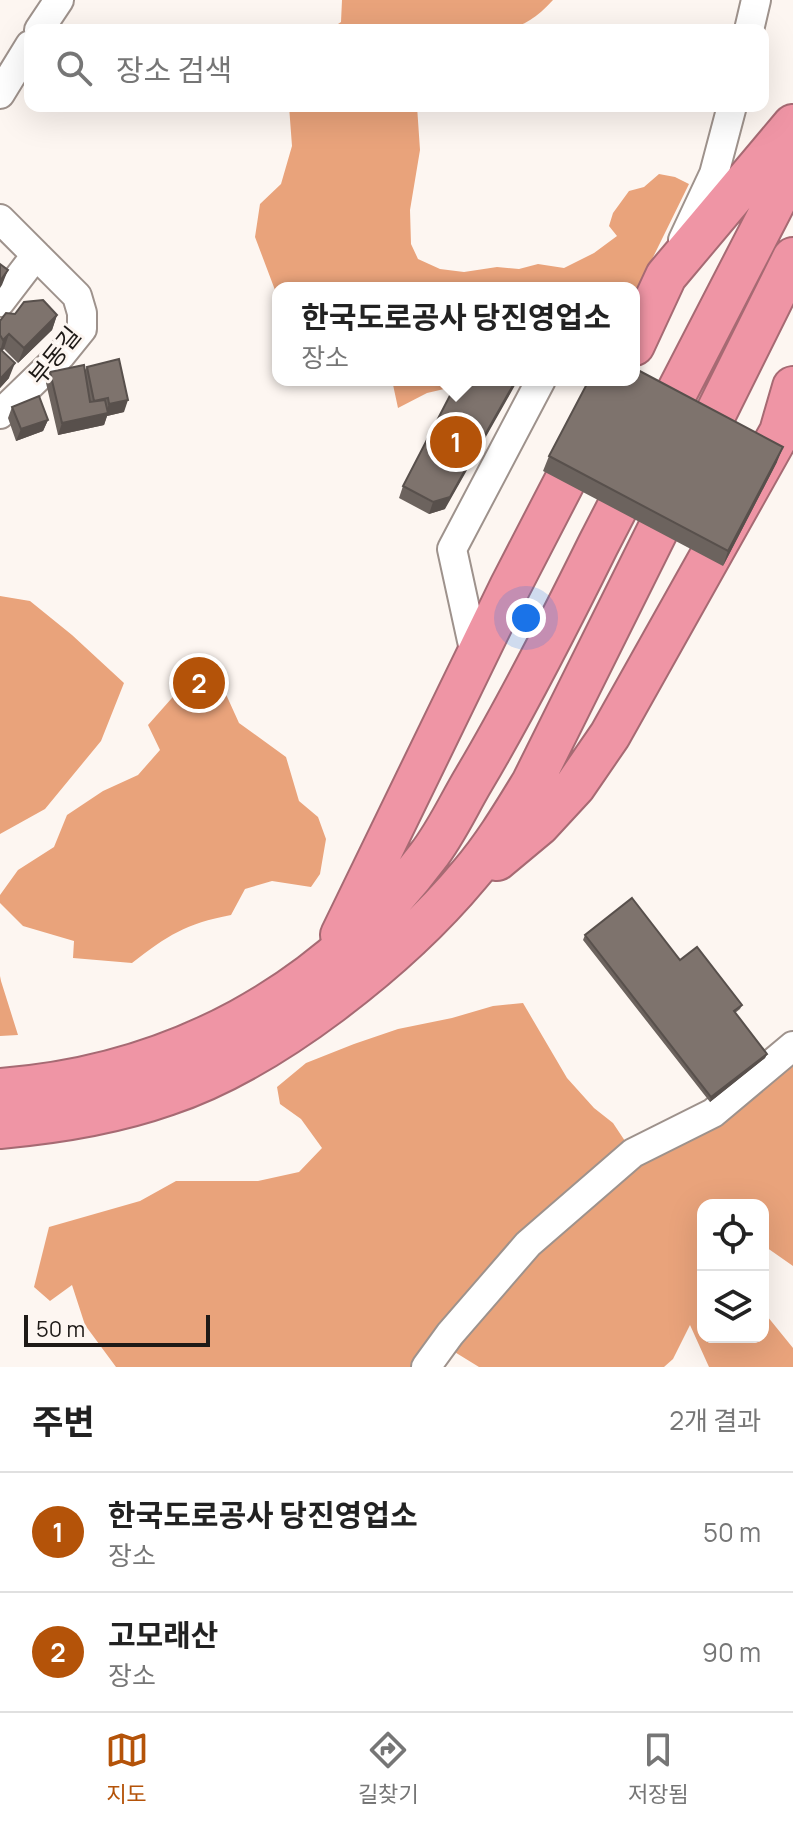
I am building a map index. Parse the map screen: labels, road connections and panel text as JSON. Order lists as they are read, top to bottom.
{
  "streets": {
    "street": ["부동길"]
  },
  "scale_bar": "50 m",
  "page": {
    "search": "장소 검색",
    "popup": ["한국도로공사 당진영업소", "장소"],
    "pins": ["1", "2"],
    "scale": "50 m",
    "heading": ["주변", "2개 결과"],
    "list": [
      {
        "mark": "1",
        "name": "한국도로공사 당진영업소",
        "note": "장소",
        "value": "50 m"
      },
      {
        "mark": "2",
        "name": "고모래산",
        "note": "장소",
        "value": "90 m"
      }
    ],
    "nav": ["지도", "길찾기", "저장됨"]
  }
}
